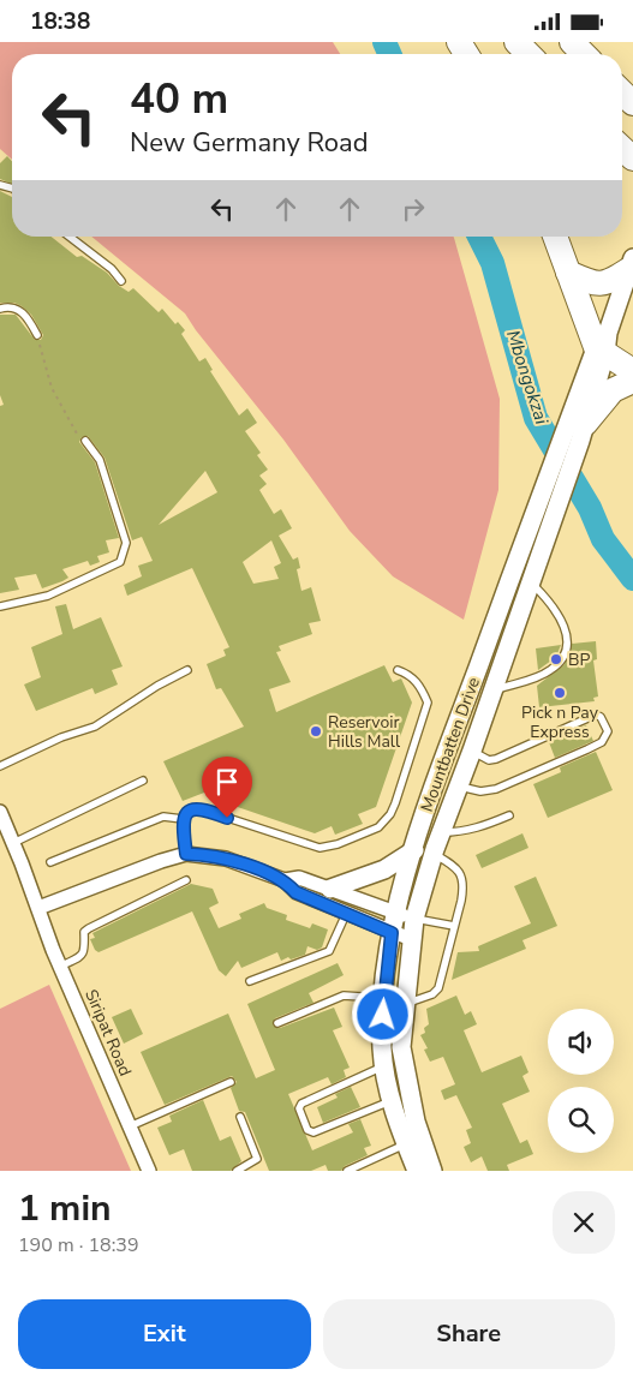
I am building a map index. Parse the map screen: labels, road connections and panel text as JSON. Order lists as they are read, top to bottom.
{
  "streets": {
    "main road": ["Mountbatten Drive"],
    "street": ["Siripat Road"]
  },
  "water": ["Mbongokzai"],
  "places": ["BP", "Pick n Pay Express", "Reservoir Hills Mall"],
  "page": {
    "status": "18:38",
    "turn": ["40 m", "New Germany Road"],
    "heading": ["1 min", "190 m · 18:39"],
    "buttons": ["Exit", "Share"]
  }
}
